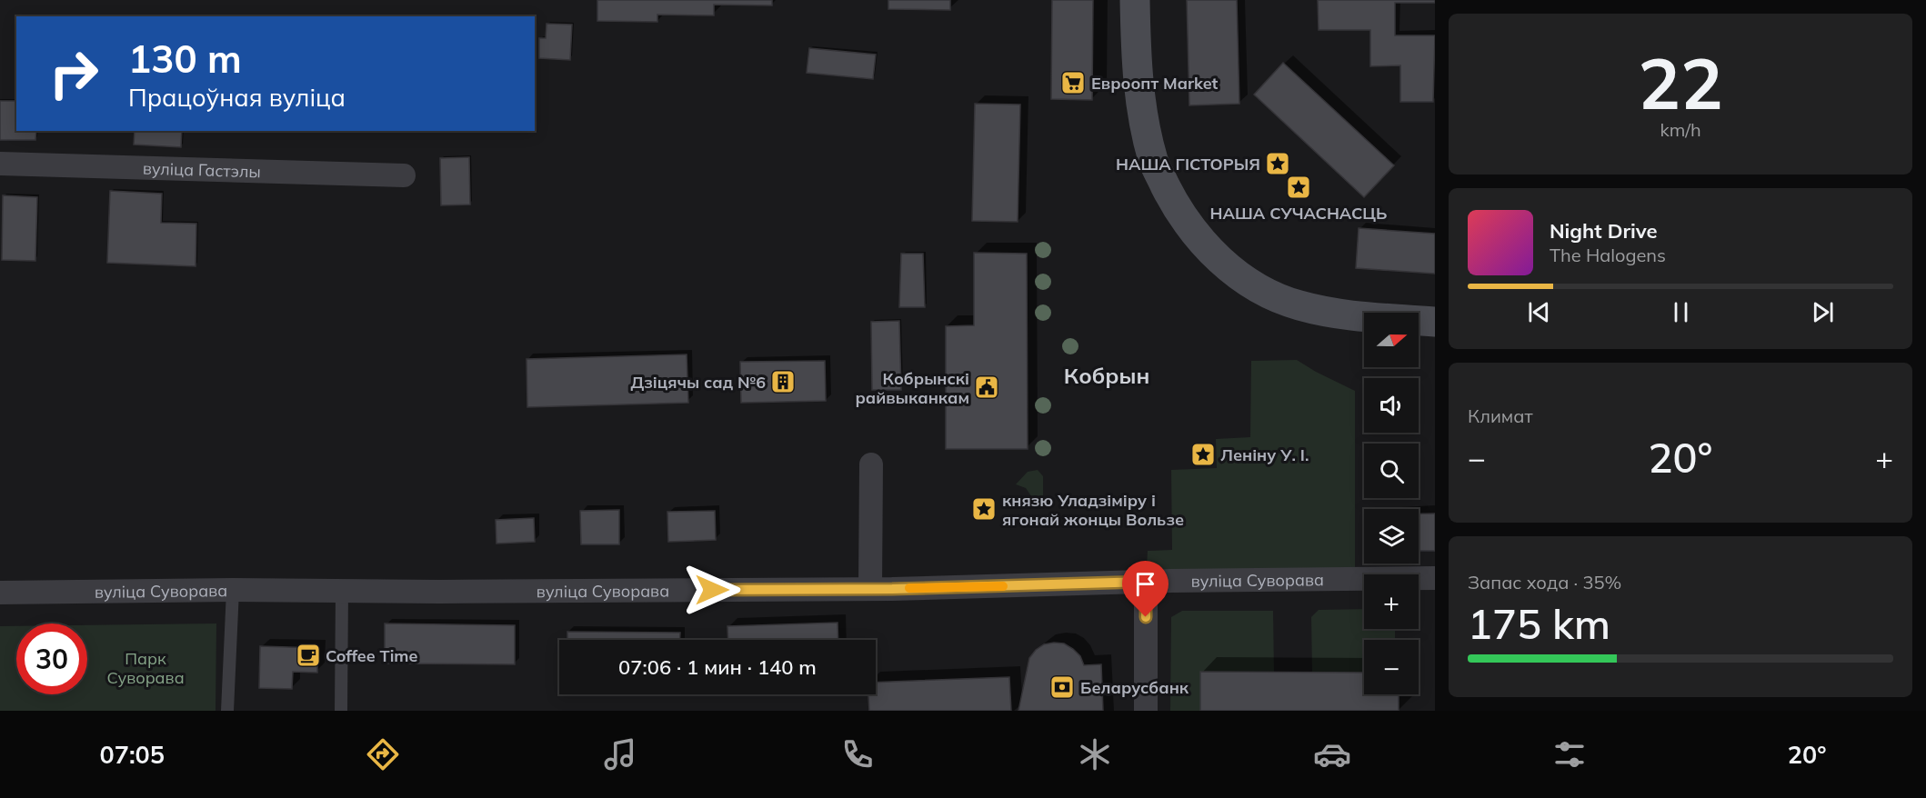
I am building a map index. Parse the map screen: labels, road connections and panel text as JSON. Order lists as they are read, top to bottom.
{
  "streets": {
    "street": ["вуліца Гастэлы", "вуліца Суворава"]
  },
  "districts": ["Кобрын"],
  "parks": ["Парк Суворава"],
  "places": {
    "supermarket": ["Евроопт Market"],
    "place": [
      "НАША ГІСТОРЫЯ",
      "НАША СУЧАСНАСЦЬ",
      "Леніну У. І.",
      "князю Уладзіміру і ягонай жонцы Вользе"
    ],
    "building": ["Дзіцячы сад №6"],
    "public building": ["Кобрынскі райвыканкам"],
    "cafe": ["Coffee Time"],
    "bank": ["Беларусбанк"]
  },
  "north": "right",
  "page": {
    "tile": [
      ["22", "km/h"],
      "Климат",
      ["Запас хода · 35%", "175 km"]
    ],
    "turn": ["130 m", "Працоўная вуліца"],
    "song": ["Night Drive", "The Halogens"],
    "map_buttons": ["+", "−"],
    "heat": ["−", "20°", "+"],
    "limit": "30",
    "trip": "07:06 · 1 мин · 140 m",
    "tabs": ["07:05", "20°"]
  }
}
